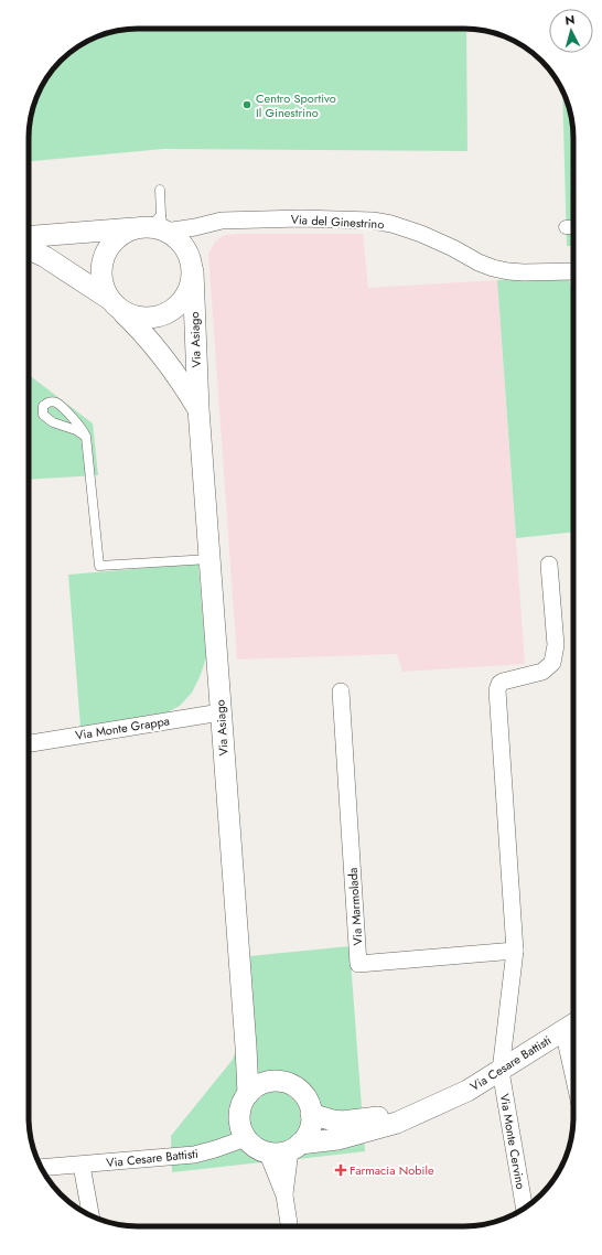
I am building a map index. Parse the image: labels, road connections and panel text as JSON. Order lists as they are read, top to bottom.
{
  "streets": {
    "street": [
      "Via del Ginestrino",
      "Via Asiago",
      "Via Monte Grappa",
      "Via Marmolada",
      "Via Cesare Battisti",
      "Via Monte Cervino"
    ]
  },
  "crossings": [
    ["Via del Ginestrino", "Via Asiago"],
    ["Via Asiago", "Via Monte Grappa"],
    ["Via Asiago", "Via Cesare Battisti"],
    ["Via Cesare Battisti", "Via Monte Cervino"]
  ],
  "places": {
    "other": ["Centro Sportivo Il Ginestrino"],
    "health": ["Farmacia Nobile"]
  },
  "north": "top"
}
